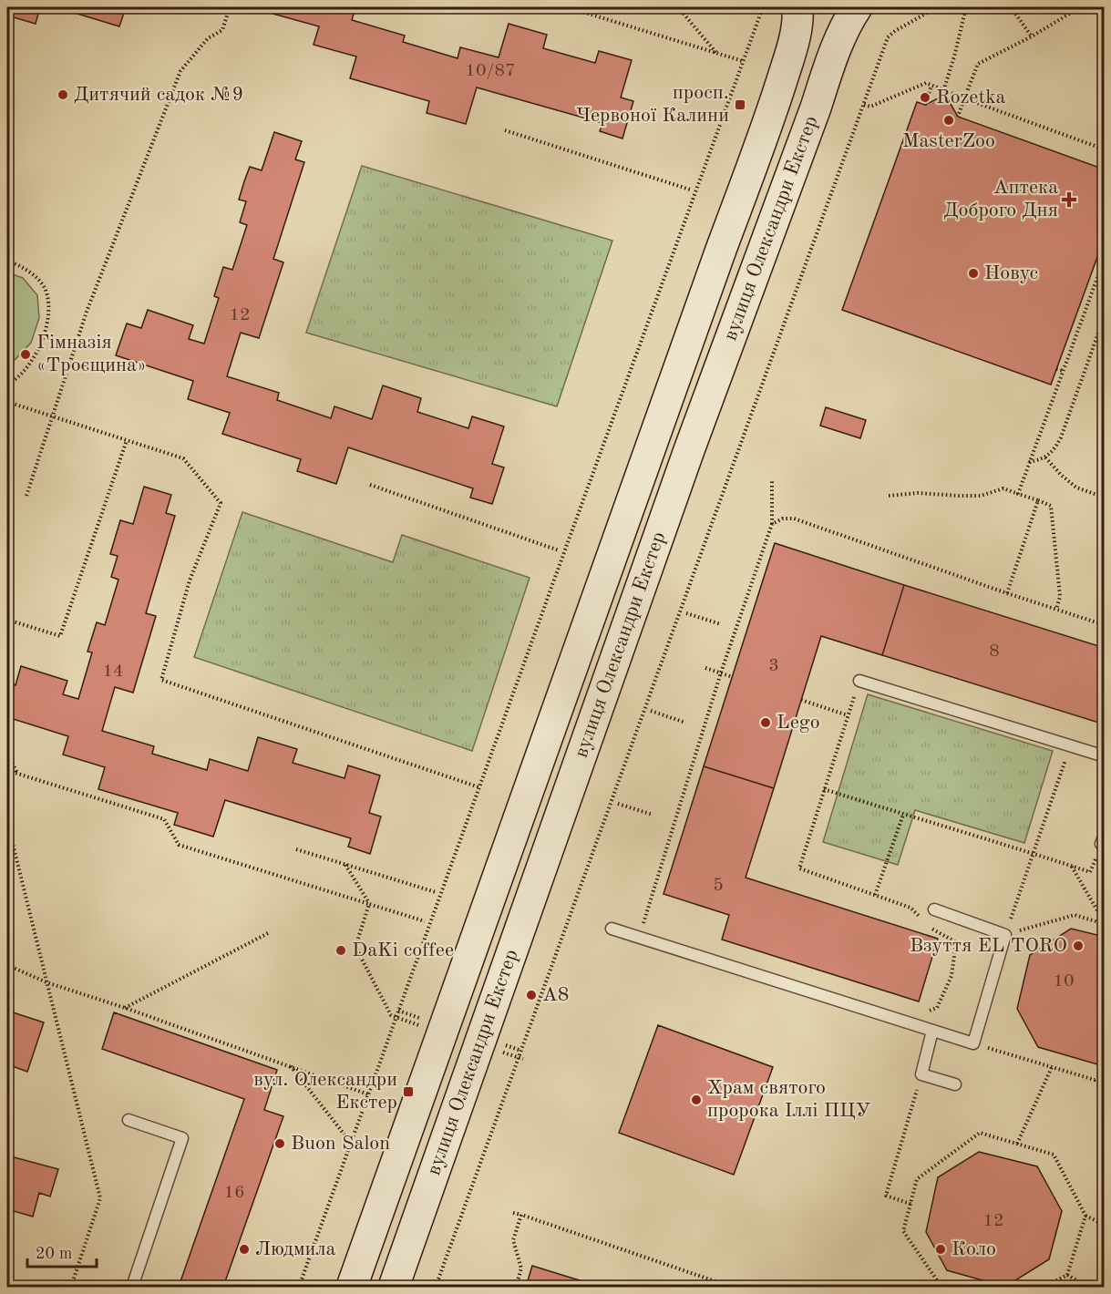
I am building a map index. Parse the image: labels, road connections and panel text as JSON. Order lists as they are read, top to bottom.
{
  "streets": {
    "street": ["вулиця Олександри Екстер"]
  },
  "places": {
    "other": [
      "Дитячий садок №9",
      "Rozetka",
      "MasterZoo",
      "Новус",
      "Гімназія «Троєщина»",
      "Lego",
      "Взуття EL TORO",
      "DaKi coffee",
      "A8",
      "Храм святого пророка Іллі ПЦУ",
      "Buon Salon",
      "Людмила",
      "Коло"
    ],
    "transit": ["просп. Червоної Калини", "вул. Олександри Екстер"],
    "health": ["Аптека Доброго Дня"]
  },
  "house_numbers": [
    "10/87",
    "12",
    "8",
    "3",
    "14",
    "5",
    "10",
    "16",
    "12"
  ],
  "scale_bar": "20 m"
}
